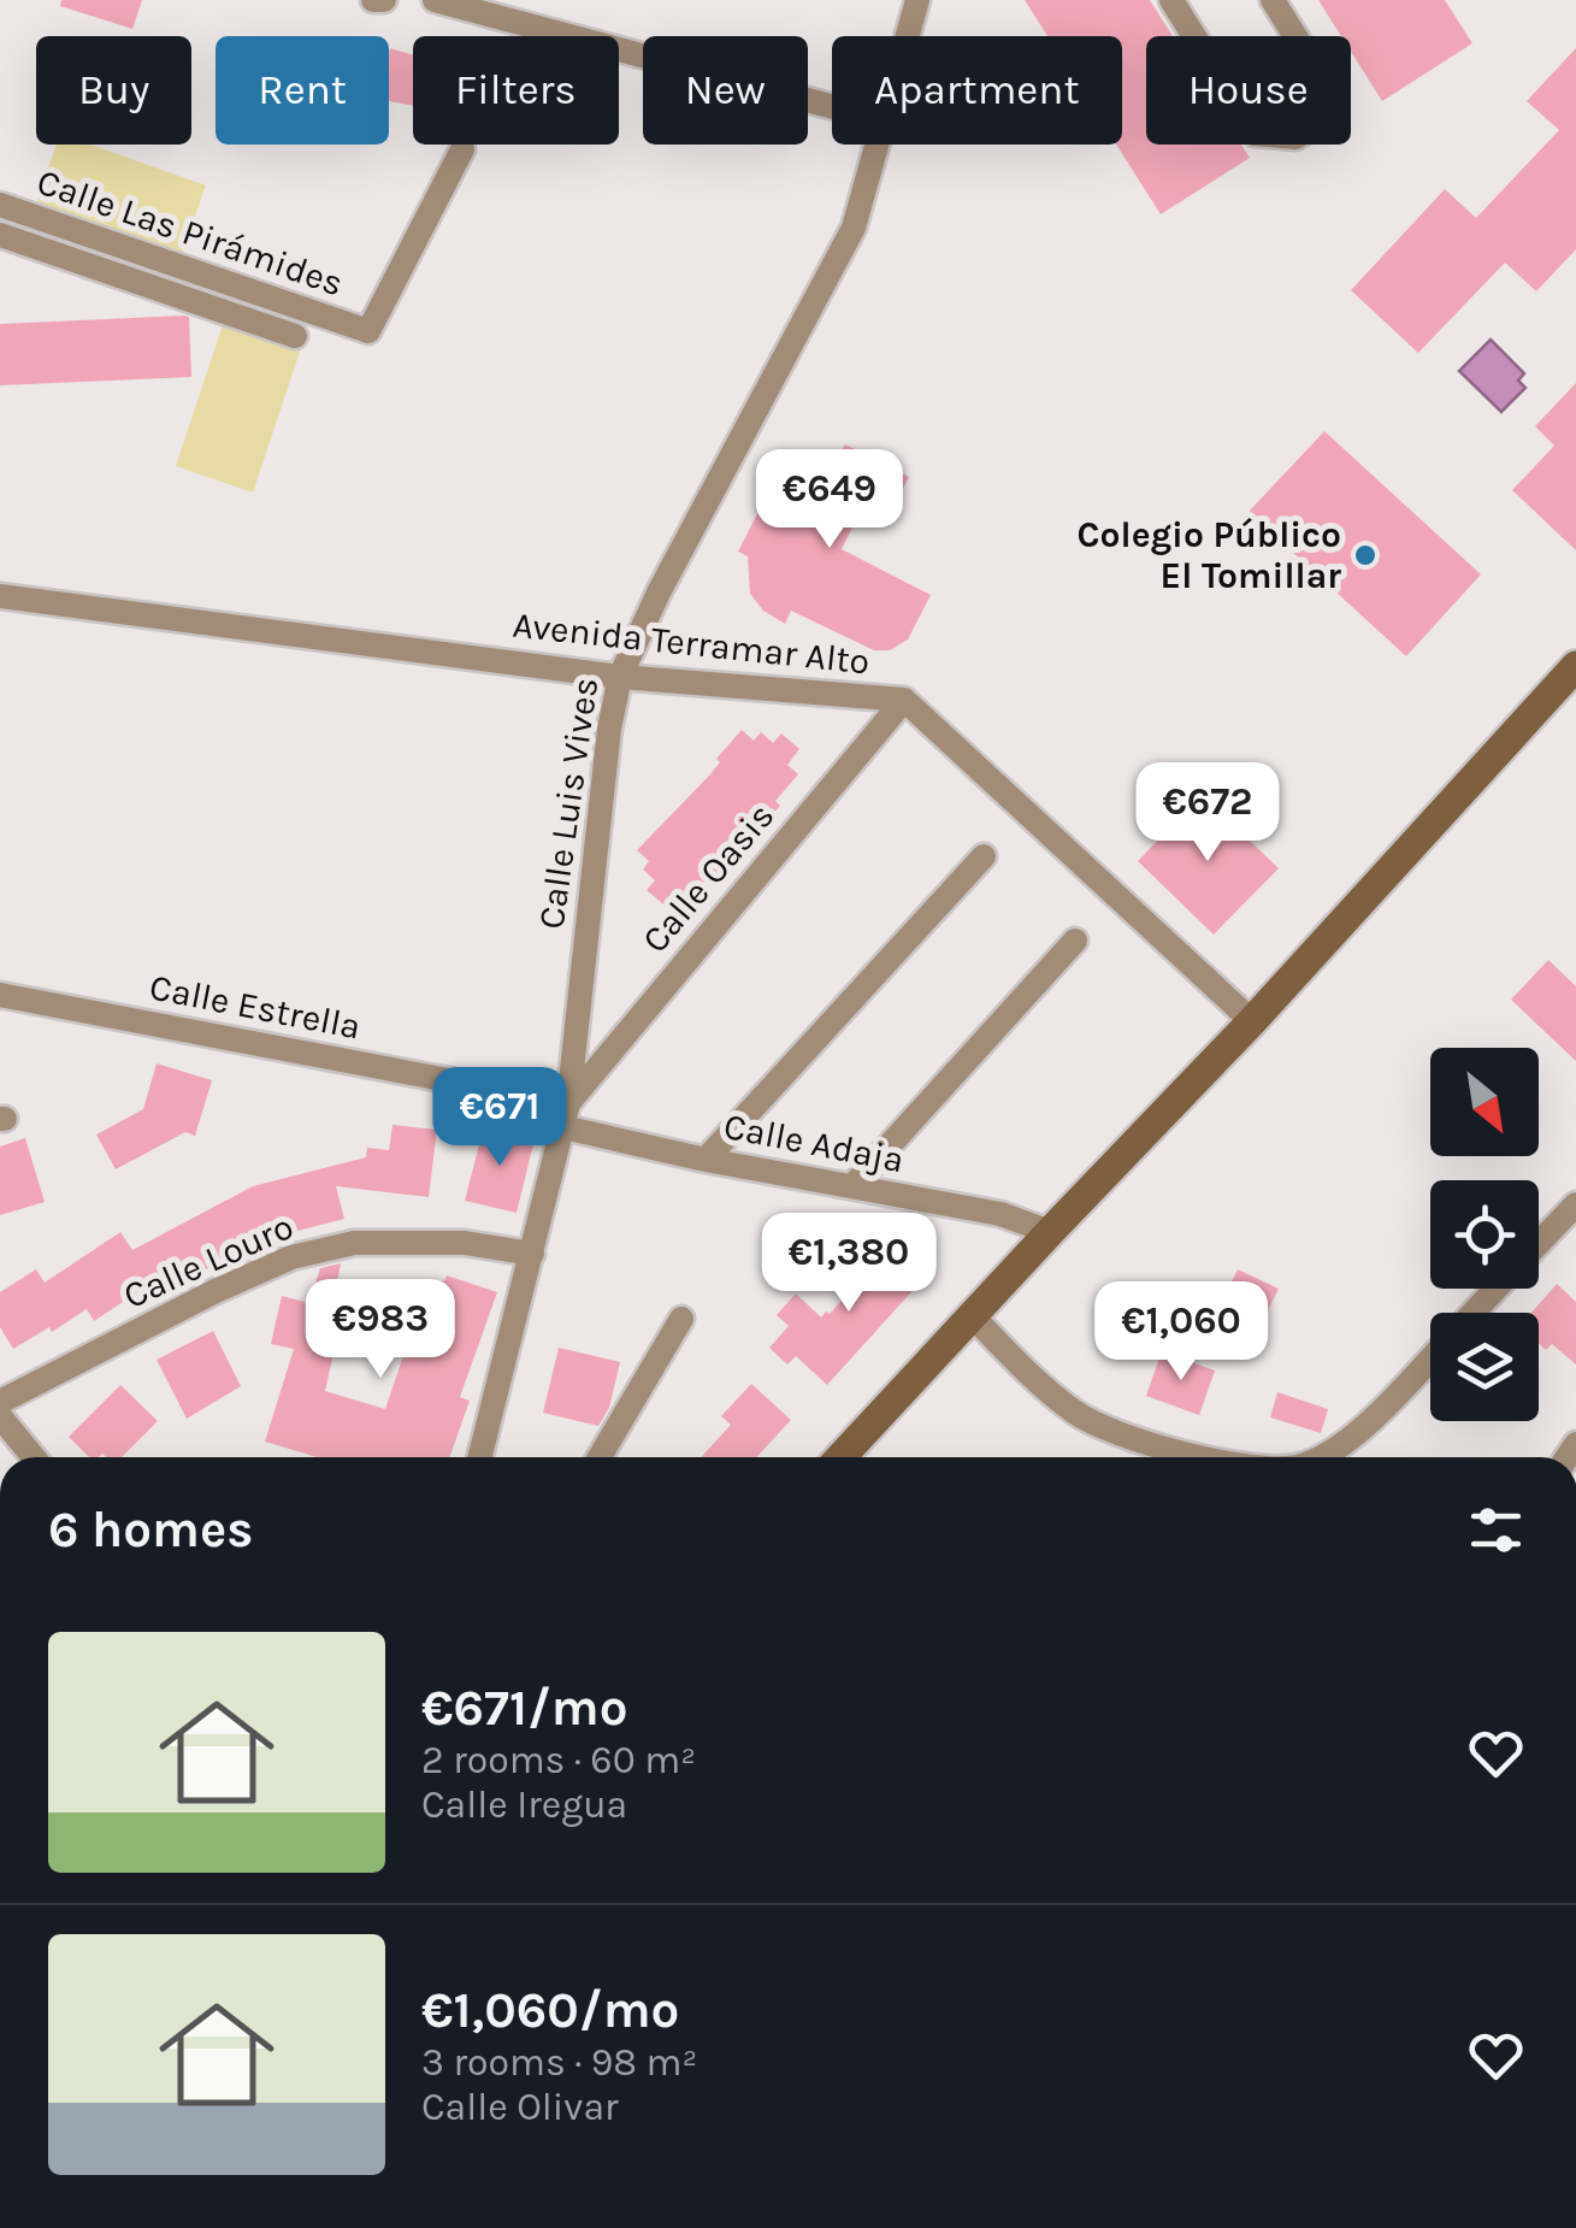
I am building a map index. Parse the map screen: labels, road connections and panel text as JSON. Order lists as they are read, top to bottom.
{
  "streets": {
    "street": [
      "Calle Las Pirámides",
      "Avenida Terramar Alto",
      "Calle Luis Vives",
      "Calle Oasis",
      "Calle Estrella",
      "Calle Adaja",
      "Calle Louro"
    ]
  },
  "crossings": [
    ["Avenida Terramar Alto", "Calle Luis Vives"],
    ["Avenida Terramar Alto", "Calle Oasis"],
    ["Calle Luis Vives", "Calle Oasis"],
    ["Calle Luis Vives", "Calle Estrella"],
    ["Calle Luis Vives", "Calle Adaja"],
    ["Calle Luis Vives", "Calle Louro"],
    ["Calle Oasis", "Calle Estrella"],
    ["Calle Oasis", "Calle Adaja"],
    ["Calle Estrella", "Calle Adaja"]
  ],
  "places": ["Colegio Público El Tomillar"],
  "north": "bottom right",
  "page": {
    "chip": [
      "Buy",
      "Rent",
      "Filters",
      "New",
      "Apartment",
      "House"
    ],
    "price": [
      "€649",
      "€672",
      "€671",
      "€1,380",
      "€983",
      "€1,060"
    ],
    "heading": "6 homes",
    "list": [
      {
        "name": "€671/mo",
        "note": "2 rooms · 60 m² · Calle Iregua"
      },
      {
        "name": "€1,060/mo",
        "note": "3 rooms · 98 m² · Calle Olivar"
      }
    ]
  }
}
